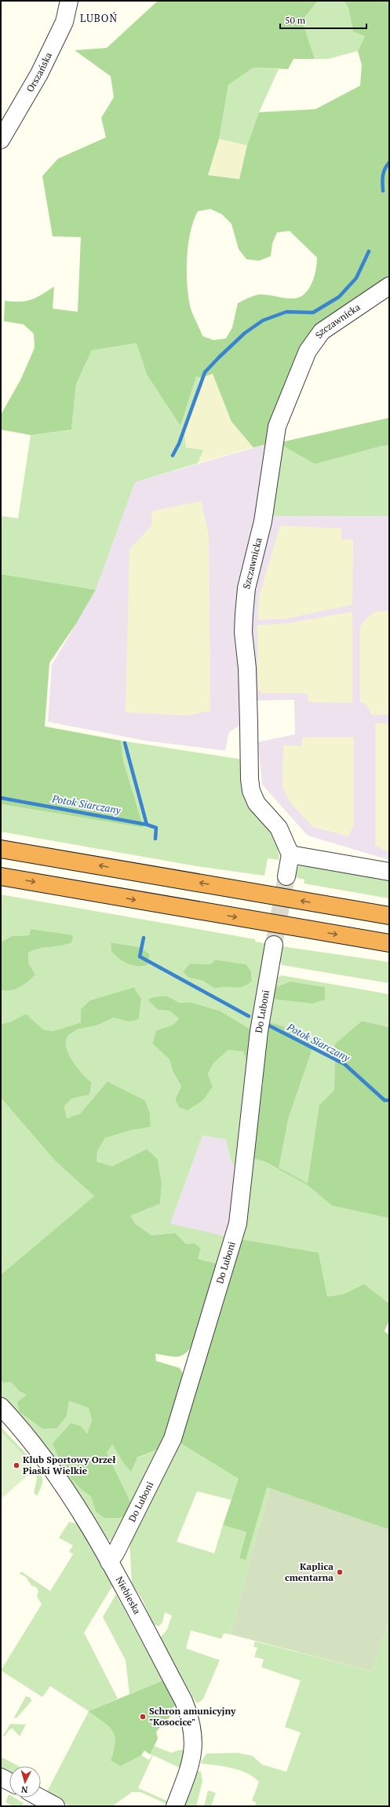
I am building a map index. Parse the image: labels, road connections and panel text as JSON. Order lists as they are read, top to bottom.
{
  "streets": {
    "street": [
      "Orszańska",
      "Szczawnicka",
      "Do Luboni",
      "Niebieska"
    ]
  },
  "crossings": [
    ["Do Luboni", "Niebieska"]
  ],
  "districts": ["LUBOŃ"],
  "water": ["Potok Siarczany"],
  "places": ["Klub Sportowy Orzeł Piaski Wielkie", "Kaplica cmentarna", "Schron amunicyjny \"Kosocice\""],
  "scale_bar": "50 m",
  "north": "bottom"
}
